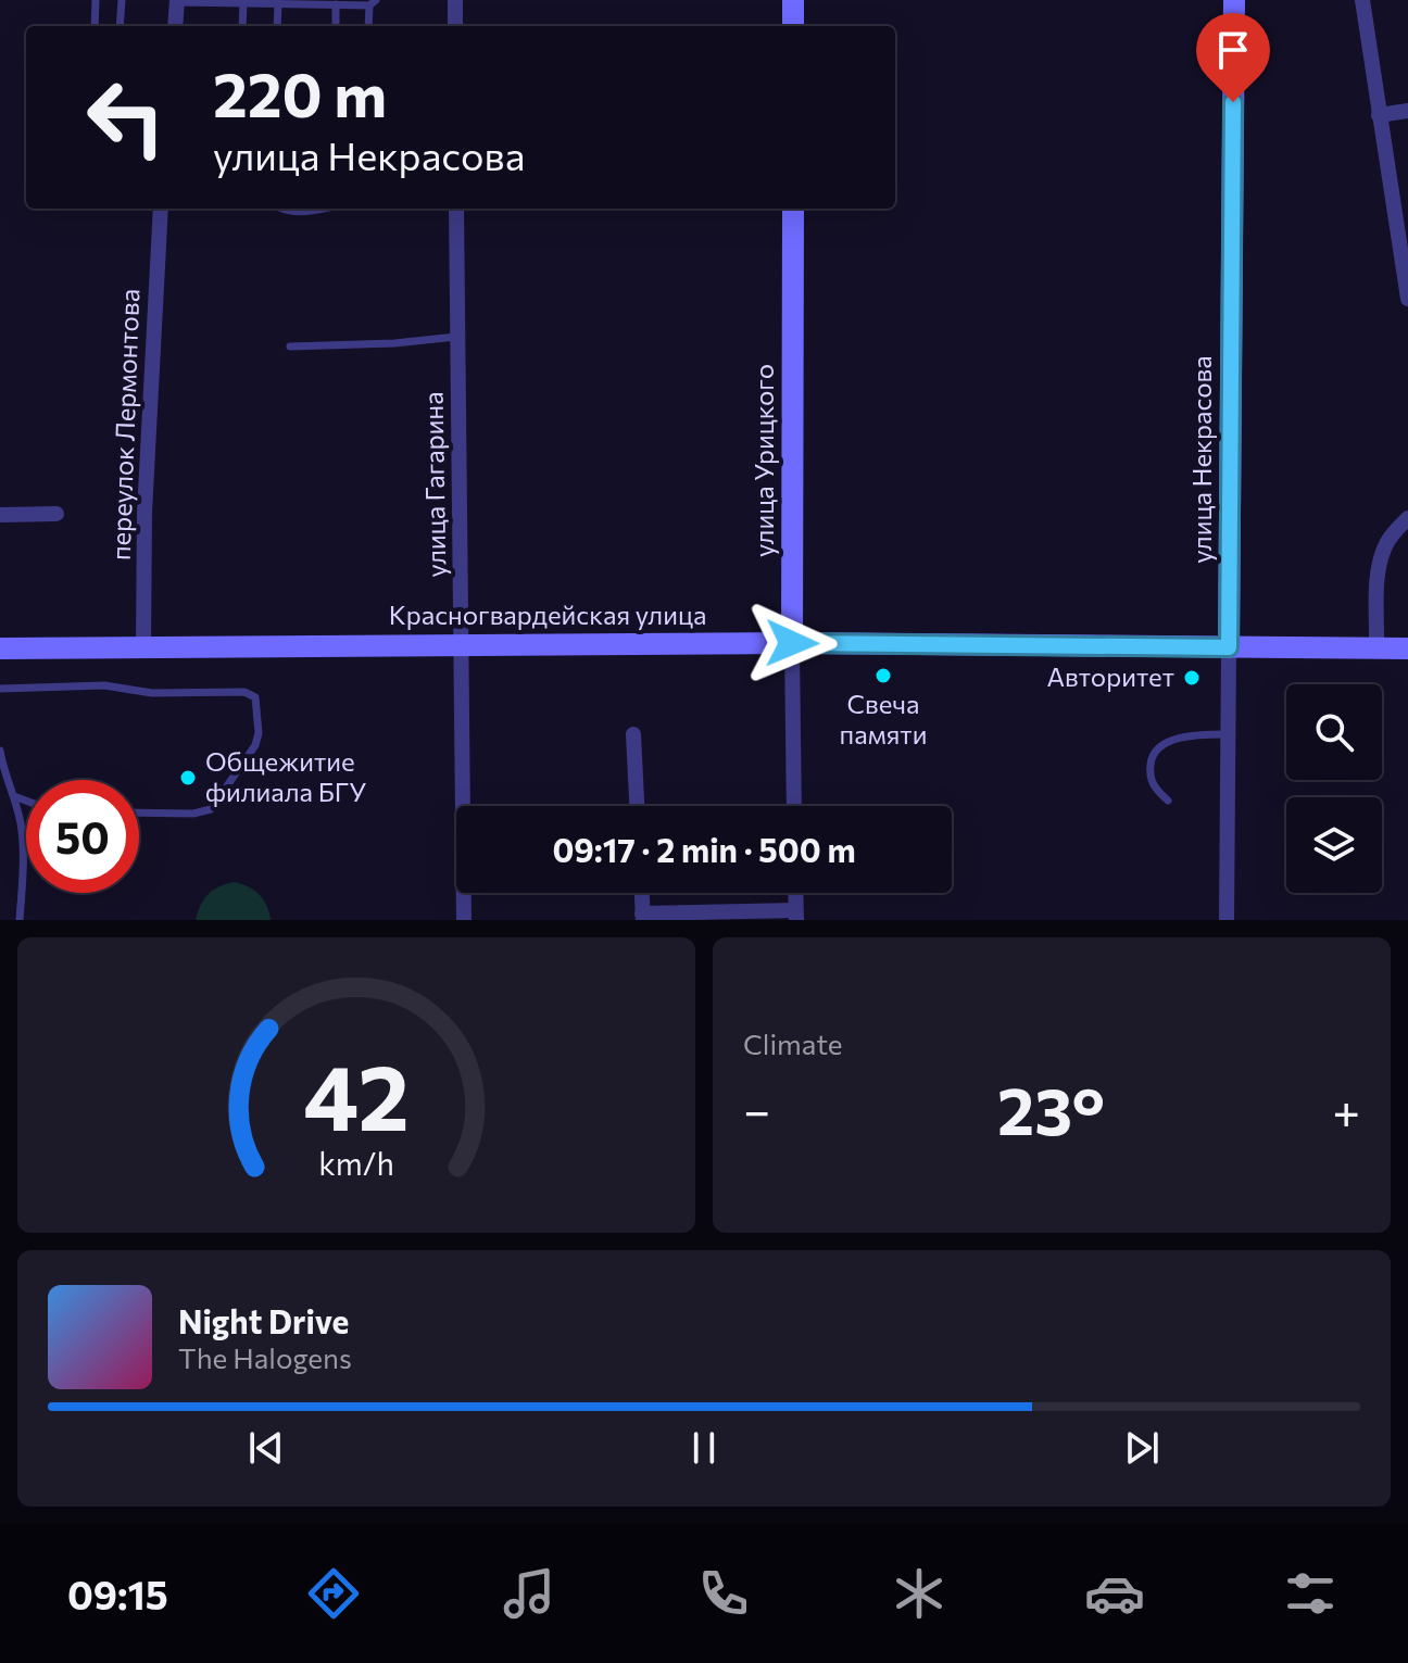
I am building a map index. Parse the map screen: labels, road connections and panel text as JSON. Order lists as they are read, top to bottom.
{
  "streets": {
    "main road": ["улица Некрасова", "улица Урицкого", "Красногвардейская улица"],
    "street": ["переулок Лермонтова", "улица Гагарина"]
  },
  "crossings": [
    ["переулок Лермонтова", "Красногвардейская улица"],
    ["улица Некрасова", "Красногвардейская улица"],
    ["улица Урицкого", "Красногвардейская улица"],
    ["улица Гагарина", "Красногвардейская улица"]
  ],
  "places": ["Свеча памяти", "Авторитет", "Общежитие филиала БГУ"],
  "page": {
    "turn": ["220 m", "улица Некрасова"],
    "limit": "50",
    "trip": "09:17 · 2 min · 500 m",
    "tile": "Climate",
    "heat": ["−", "23°", "+"],
    "song": ["Night Drive", "The Halogens"],
    "tabs": "09:15",
    "gauge": ["42", "km/h"]
  }
}
